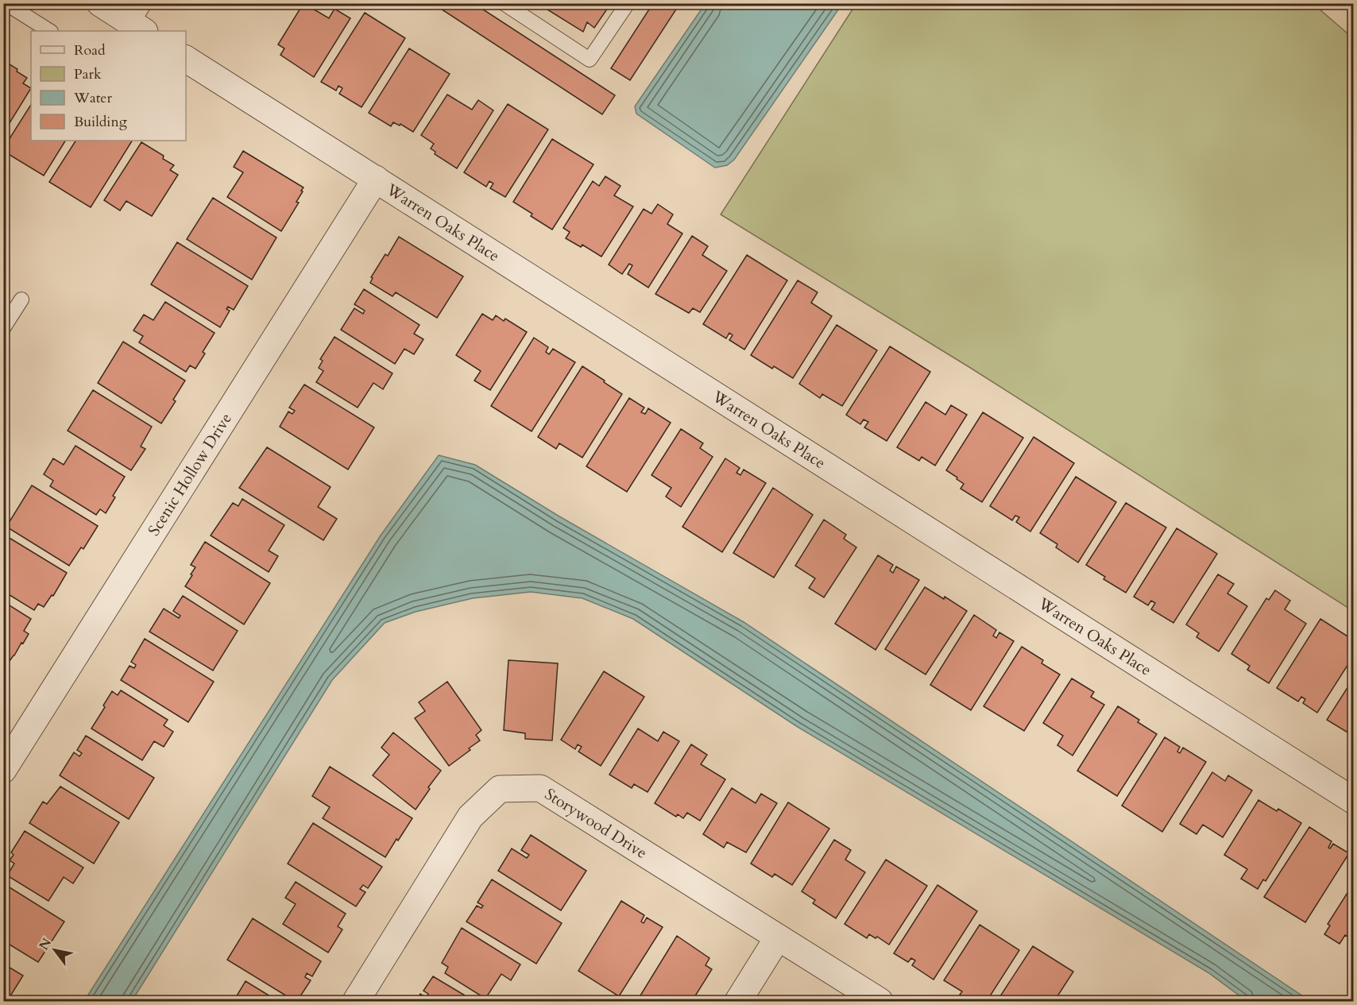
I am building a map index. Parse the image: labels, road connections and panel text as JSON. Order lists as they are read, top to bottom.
{
  "streets": {
    "street": ["Warren Oaks Place", "Scenic Hollow Drive", "Storywood Drive"]
  },
  "crossings": [
    ["Warren Oaks Place", "Scenic Hollow Drive"]
  ],
  "legend": [
    "Road",
    "Park",
    "Water",
    "Building"
  ],
  "north": "top left"
}
